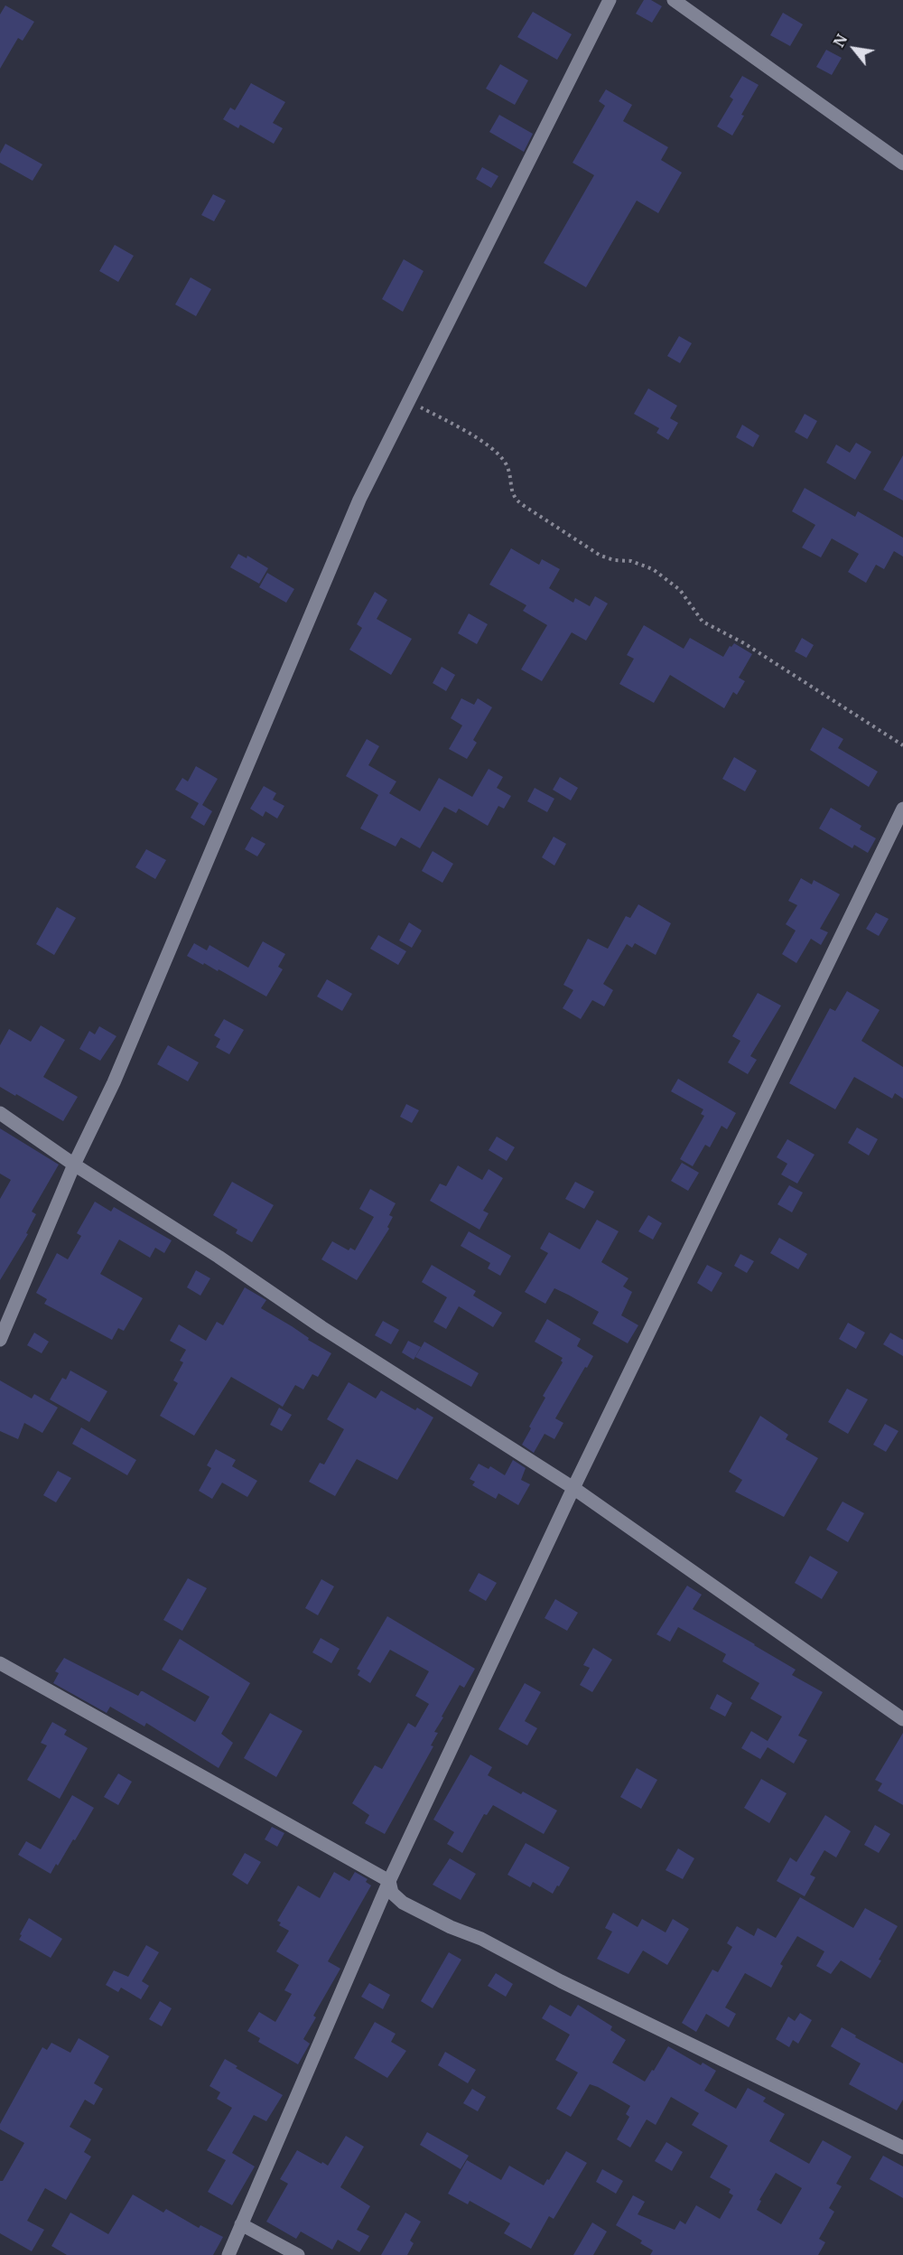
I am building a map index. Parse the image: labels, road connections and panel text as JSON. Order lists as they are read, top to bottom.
{
  "north": "top left"
}
